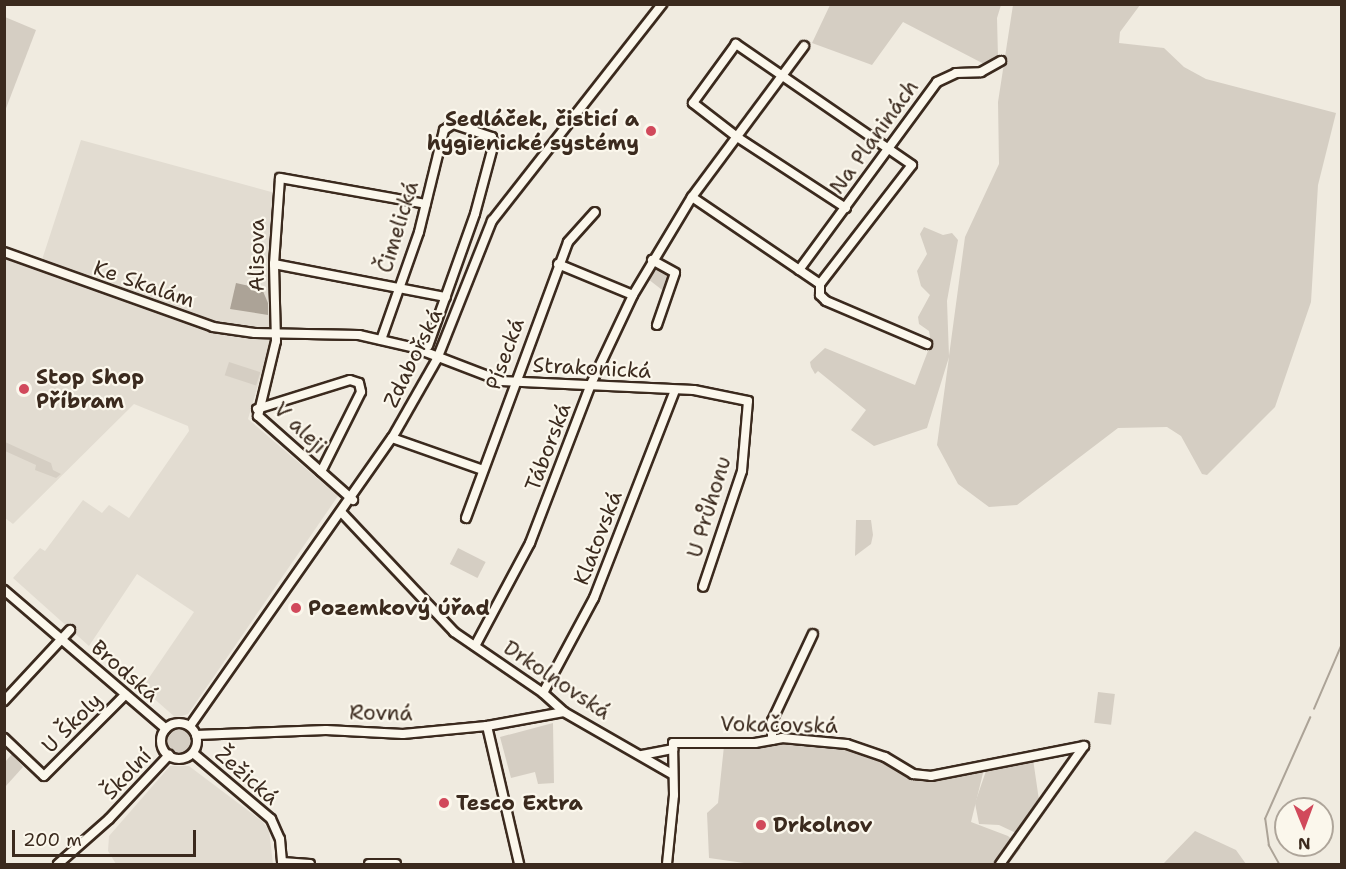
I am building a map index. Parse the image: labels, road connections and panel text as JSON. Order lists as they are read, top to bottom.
{
  "streets": {
    "street": [
      "Na Planinách",
      "Čimelická",
      "Alisova",
      "Ke Skalám",
      "Písecká",
      "Zdabořská",
      "Strakonická",
      "V aleji",
      "Táborská",
      "U Průhonu",
      "Klatovská",
      "Brodská",
      "Drkolnovská",
      "Rovná",
      "U Školy",
      "Vokačovská",
      "Školní",
      "Žežická"
    ]
  },
  "crossings": [
    ["Čimelická", "Alisova"],
    ["Čimelická", "Ke Skalám"],
    ["Čimelická", "Zdabořská"],
    ["Čimelická", "Strakonická"],
    ["Alisova", "Ke Skalám"],
    ["Alisova", "V aleji"],
    ["Ke Skalám", "Strakonická"],
    ["Ke Skalám", "V aleji"],
    ["Písecká", "Strakonická"],
    ["Zdabořská", "Strakonická"],
    ["Zdabořská", "V aleji"],
    ["Zdabořská", "Brodská"],
    ["Zdabořská", "Drkolnovská"],
    ["Zdabořská", "Rovná"],
    ["Zdabořská", "Školní"],
    ["Zdabořská", "Žežická"],
    ["Strakonická", "Táborská"],
    ["Strakonická", "U Průhonu"],
    ["Strakonická", "Klatovská"],
    ["Táborská", "Drkolnovská"],
    ["Klatovská", "Drkolnovská"],
    ["Brodská", "Rovná"],
    ["Brodská", "U Školy"],
    ["Brodská", "Školní"],
    ["Brodská", "Žežická"],
    ["Drkolnovská", "Rovná"],
    ["Drkolnovská", "Vokačovská"],
    ["Rovná", "Školní"],
    ["Rovná", "Žežická"],
    ["Školní", "Žežická"]
  ],
  "places": [
    "Sedláček, čisticí a hygienické systémy",
    "Stop Shop Příbram",
    "Pozemkový úřad",
    "Tesco Extra",
    "Drkolnov"
  ],
  "scale_bar": "200 m",
  "north": "bottom"
}
